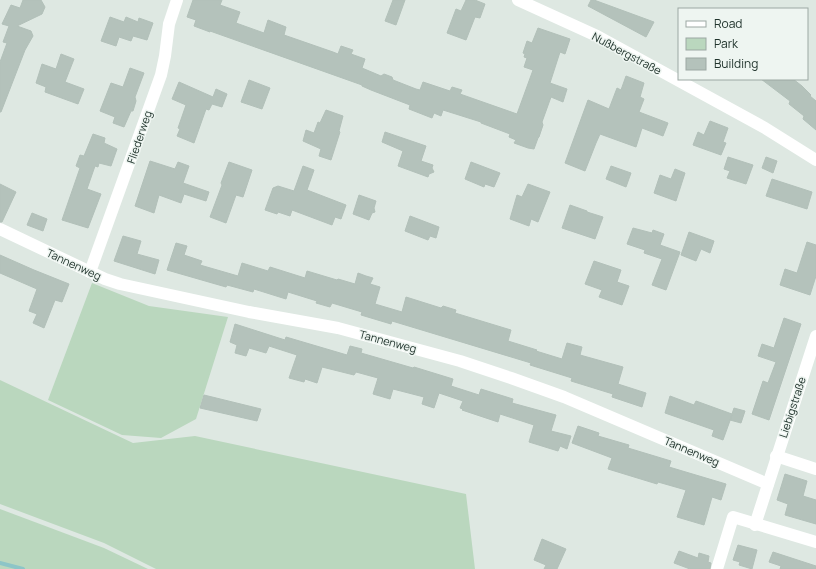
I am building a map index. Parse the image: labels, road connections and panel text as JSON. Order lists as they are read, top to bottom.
{
  "streets": {
    "street": [
      "Nußbergstraße",
      "Fliederweg",
      "Tannenweg",
      "Liebigstraße"
    ]
  },
  "crossings": [
    ["Fliederweg", "Tannenweg"],
    ["Tannenweg", "Liebigstraße"]
  ],
  "legend": ["Road", "Park", "Building"]
}
